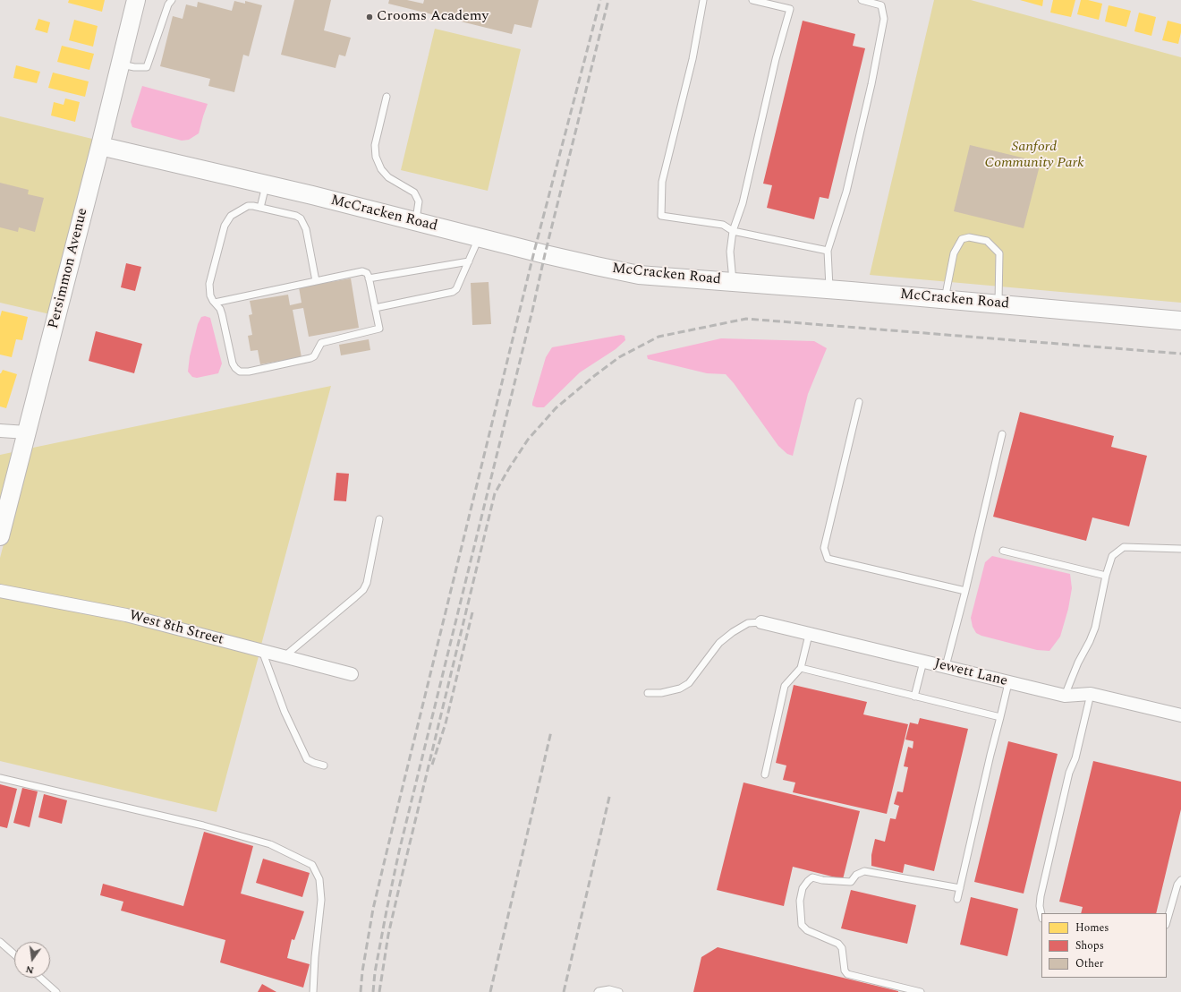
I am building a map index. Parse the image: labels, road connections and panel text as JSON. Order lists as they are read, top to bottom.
{
  "streets": {
    "street": [
      "McCracken Road",
      "Persimmon Avenue",
      "West 8th Street",
      "Jewett Lane"
    ]
  },
  "crossings": [
    ["McCracken Road", "Persimmon Avenue"]
  ],
  "parks": ["Sanford Community Park"],
  "places": ["Crooms Academy"],
  "legend": ["Homes", "Shops", "Other"],
  "north": "bottom"
}
